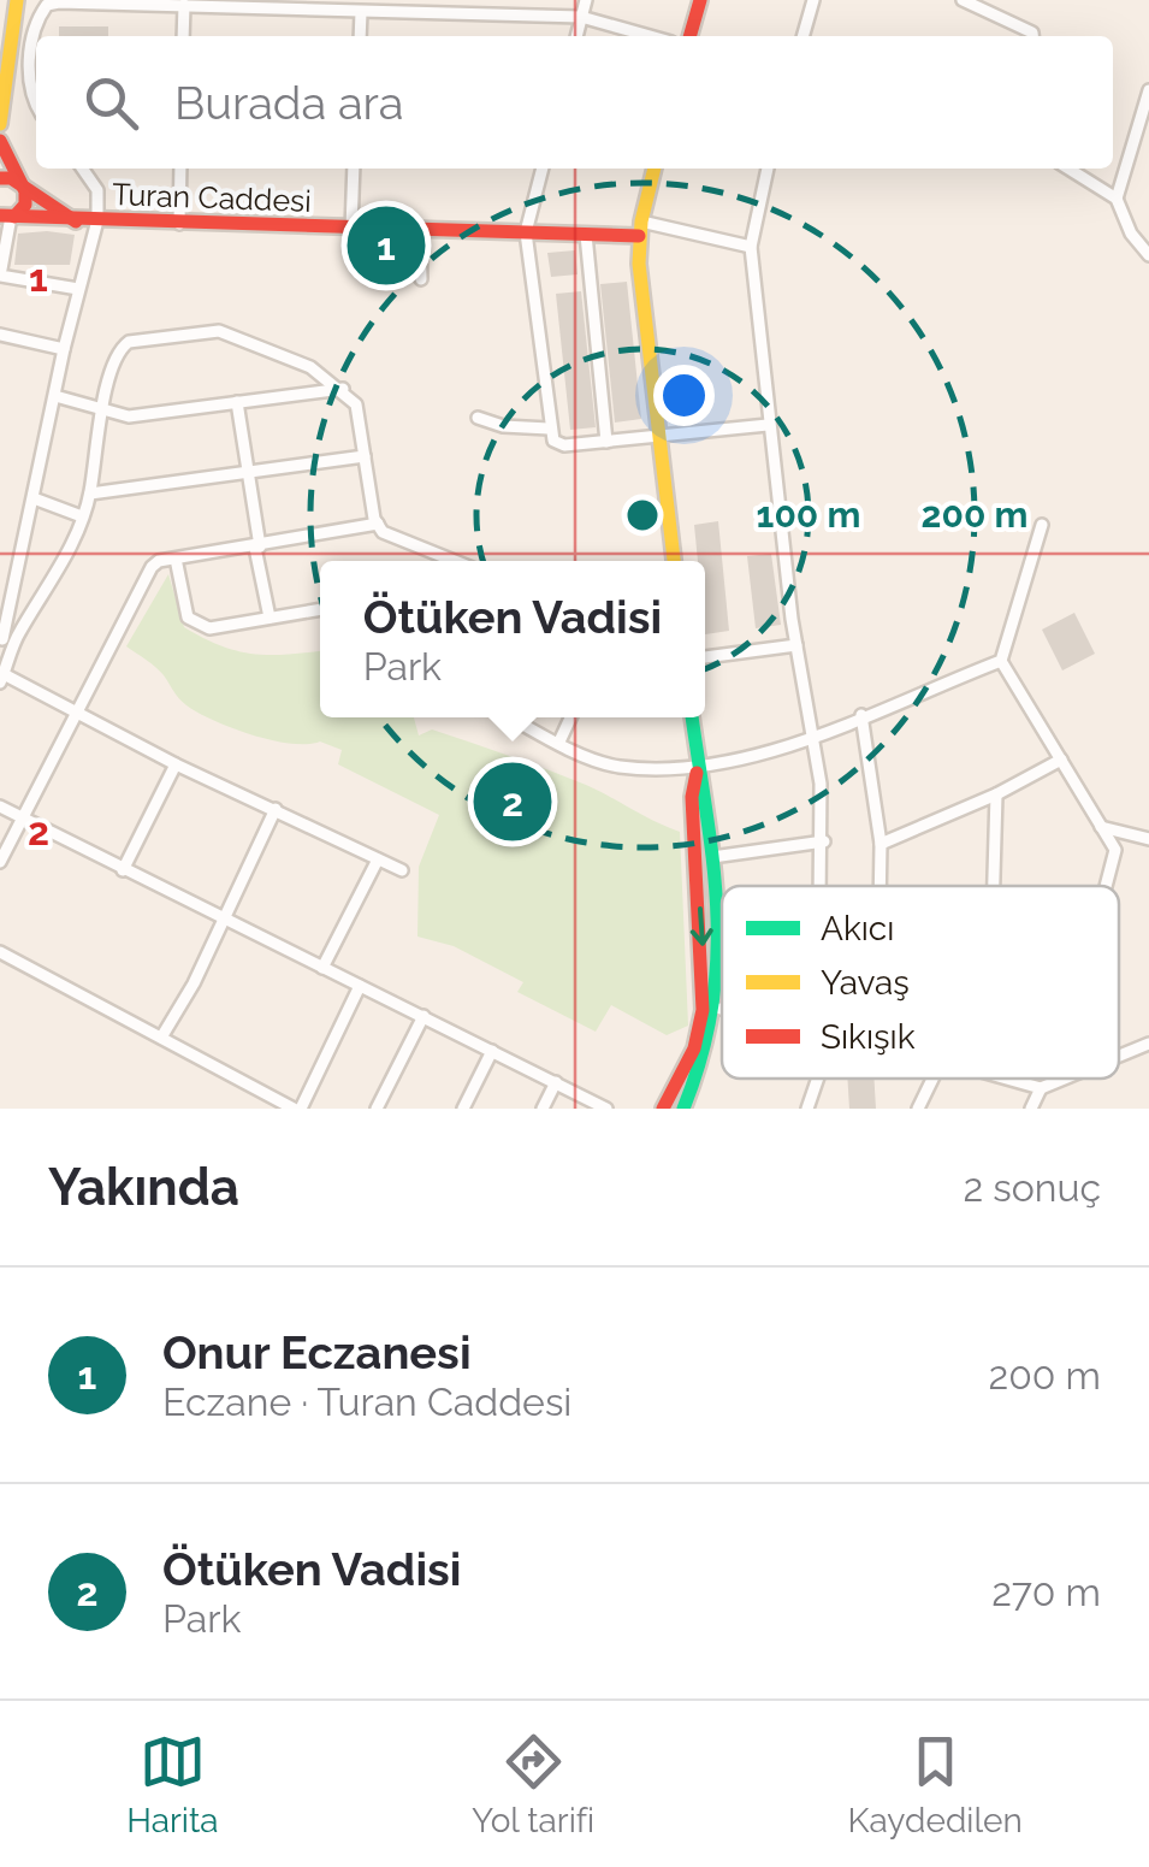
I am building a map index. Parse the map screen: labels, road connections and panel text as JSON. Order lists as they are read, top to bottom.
{
  "streets": {
    "street": ["Turan Caddesi"]
  },
  "legend": ["Akıcı", "Yavaş", "Sıkışık"],
  "page": {
    "search": "Burada ara",
    "pins": ["1", "2"],
    "popup": ["Ötüken Vadisi", "Park"],
    "heading": ["Yakında", "2 sonuç"],
    "list": [
      {
        "mark": "1",
        "name": "Onur Eczanesi",
        "note": "Eczane · Turan Caddesi",
        "value": "200 m"
      },
      {
        "mark": "2",
        "name": "Ötüken Vadisi",
        "note": "Park",
        "value": "270 m"
      }
    ],
    "nav": ["Harita", "Yol tarifi", "Kaydedilen"]
  },
  "grid": {
    "rows": ["1", "2"]
  },
  "rings": ["100 m", "200 m"]
}
